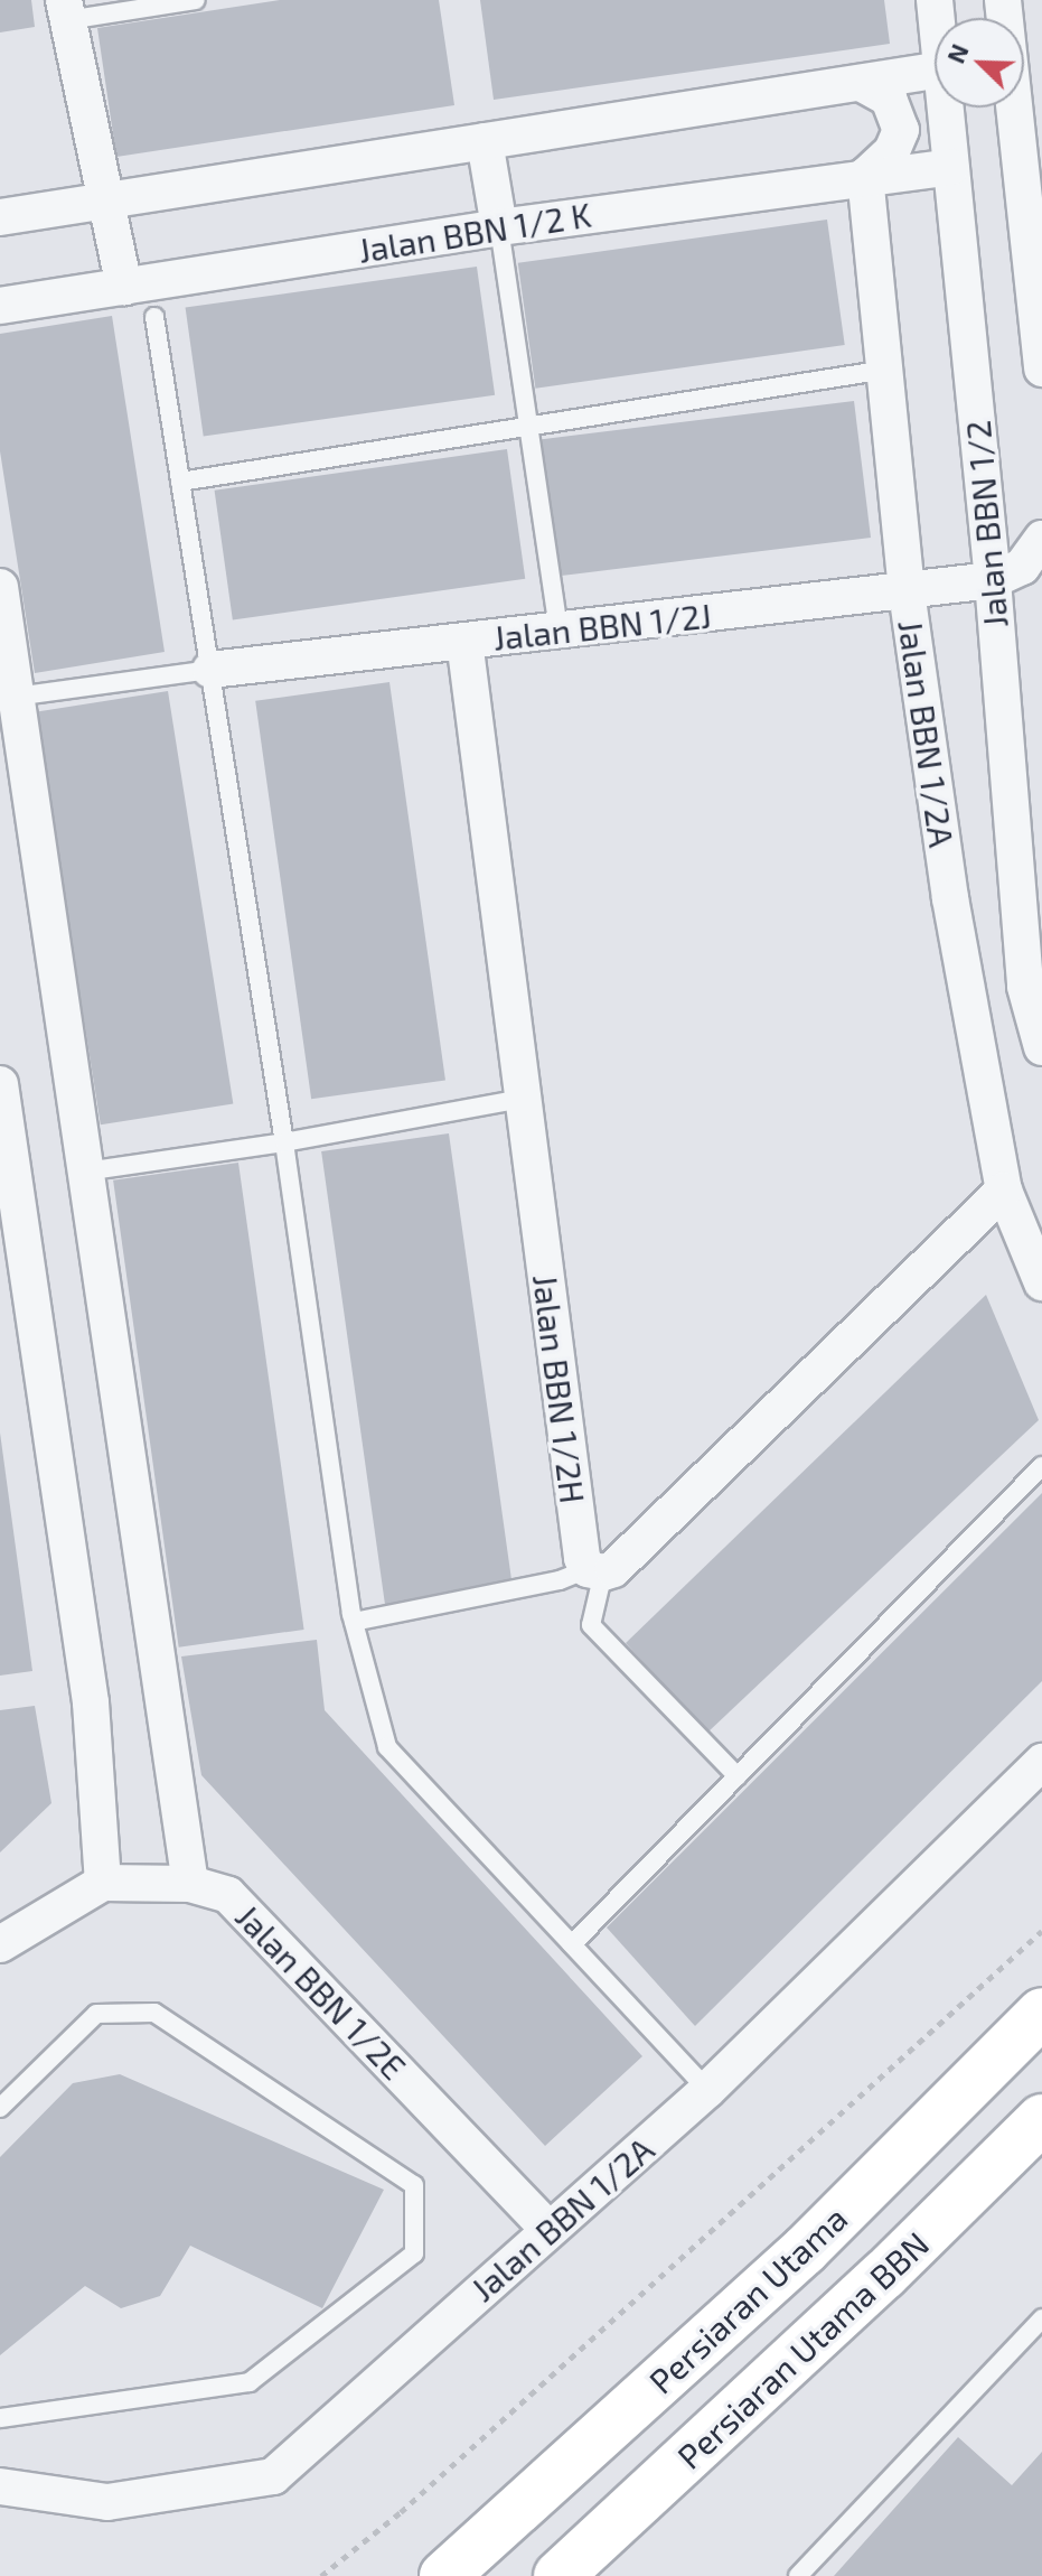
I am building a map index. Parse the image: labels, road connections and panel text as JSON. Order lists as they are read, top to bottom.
{
  "streets": {
    "main road": ["Persiaran Utama", "Persiaran Utama BBN"],
    "street": [
      "Jalan BBN 1/2 K",
      "Jalan BBN 1/2",
      "Jalan BBN 1/2J",
      "Jalan BBN 1/2A",
      "Jalan BBN 1/2H",
      "Jalan BBN 1/2E"
    ]
  },
  "crossings": [
    ["Jalan BBN 1/2 K", "Jalan BBN 1/2"],
    ["Jalan BBN 1/2 K", "Jalan BBN 1/2A"],
    ["Jalan BBN 1/2", "Jalan BBN 1/2J"],
    ["Jalan BBN 1/2J", "Jalan BBN 1/2A"],
    ["Jalan BBN 1/2J", "Jalan BBN 1/2H"],
    ["Jalan BBN 1/2A", "Jalan BBN 1/2E"]
  ],
  "north": "top left"
}
